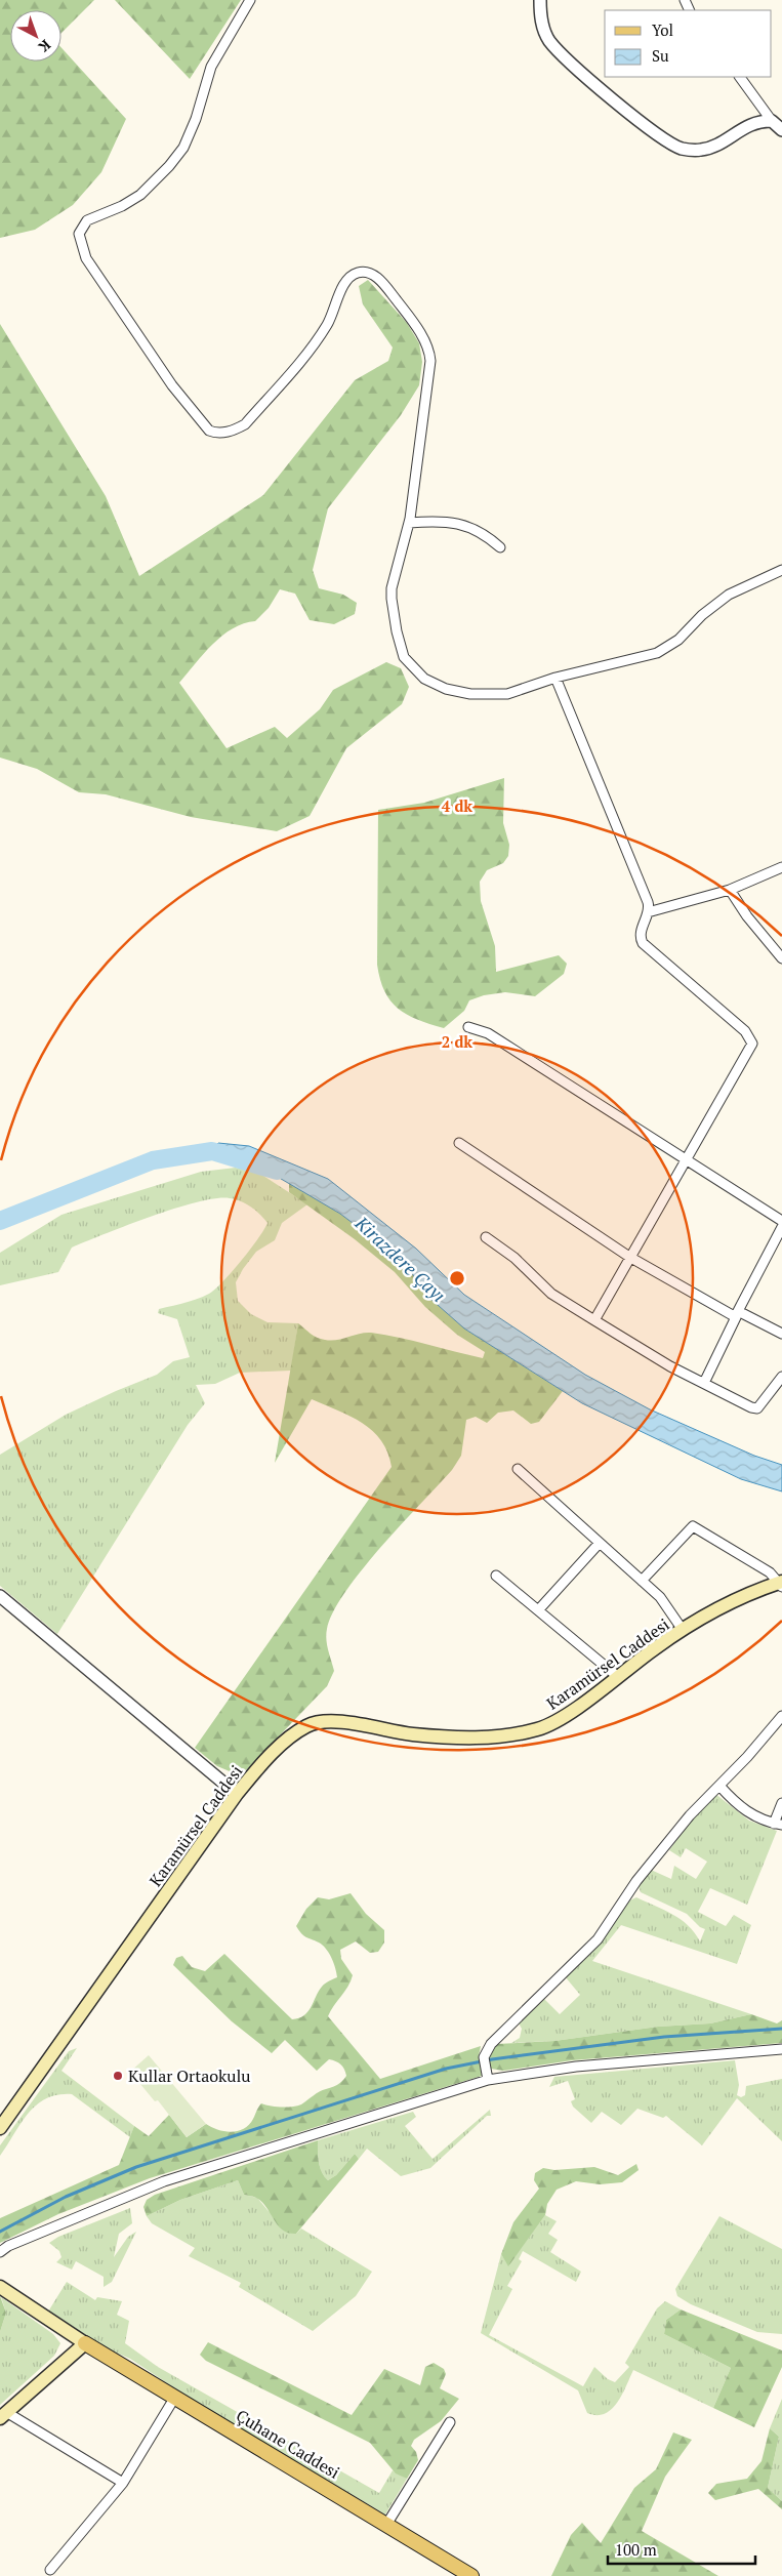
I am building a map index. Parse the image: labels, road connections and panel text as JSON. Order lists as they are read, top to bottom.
{
  "streets": {
    "main road": ["Karamürsel Caddesi", "Çuhane Caddesi"]
  },
  "water": ["Kirazdere Çayı"],
  "places": ["Kullar Ortaokulu"],
  "legend": ["Yol", "Su"],
  "scale_bar": "100 m",
  "north": "bottom right",
  "rings": ["4 dk", "2 dk"]
}
